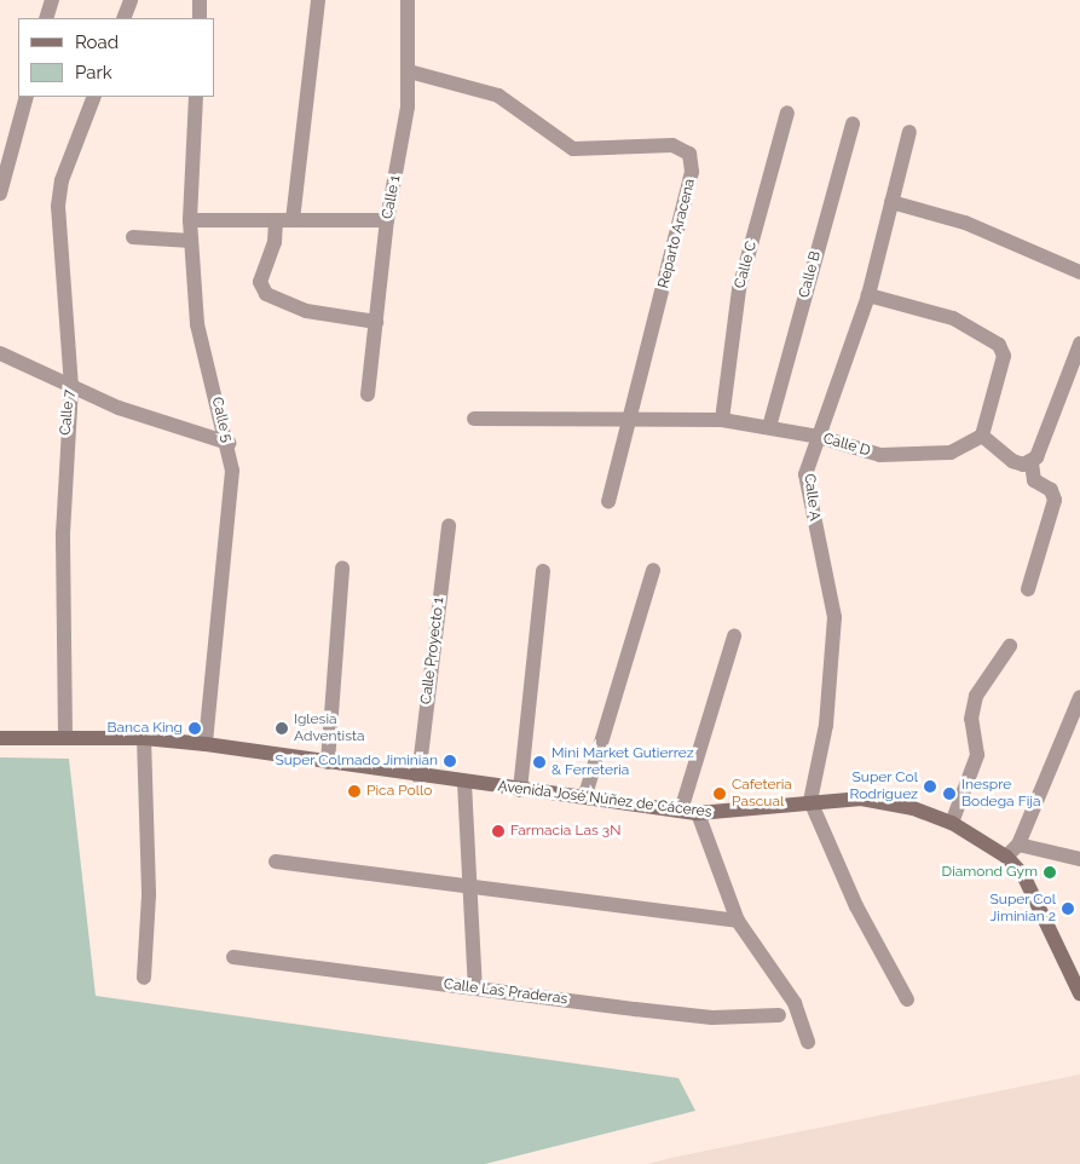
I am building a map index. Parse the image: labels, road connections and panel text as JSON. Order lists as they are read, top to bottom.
{
  "streets": {
    "main road": ["Avenida José Núñez de Cáceres"],
    "street": [
      "Calle 1",
      "Reparto Aracena",
      "Calle C",
      "Calle B",
      "Calle 7",
      "Calle 5",
      "Calle D",
      "Calle A",
      "Calle Proyecto 1",
      "Calle Las Praderas"
    ]
  },
  "crossings": [
    ["Calle 1", "Reparto Aracena"],
    ["Reparto Aracena", "Calle D"],
    ["Calle C", "Calle D"],
    ["Calle B", "Calle D"],
    ["Calle 7", "Avenida José Núñez de Cáceres"],
    ["Calle 5", "Avenida José Núñez de Cáceres"],
    ["Calle D", "Calle A"],
    ["Calle A", "Avenida José Núñez de Cáceres"],
    ["Calle Proyecto 1", "Avenida José Núñez de Cáceres"]
  ],
  "places": [
    "Banca King",
    "Iglesia Adventista",
    "Super Colmado Jiminian",
    "Mini Market Gutierrez & Ferreteria",
    "Super Col Rodriguez",
    "Pica Pollo",
    "Cafeteria Pascual",
    "Inespre Bodega Fija",
    "Farmacia Las 3N",
    "Diamond Gym",
    "Super Col Jiminian 2"
  ],
  "legend": ["Road", "Park"]
}
